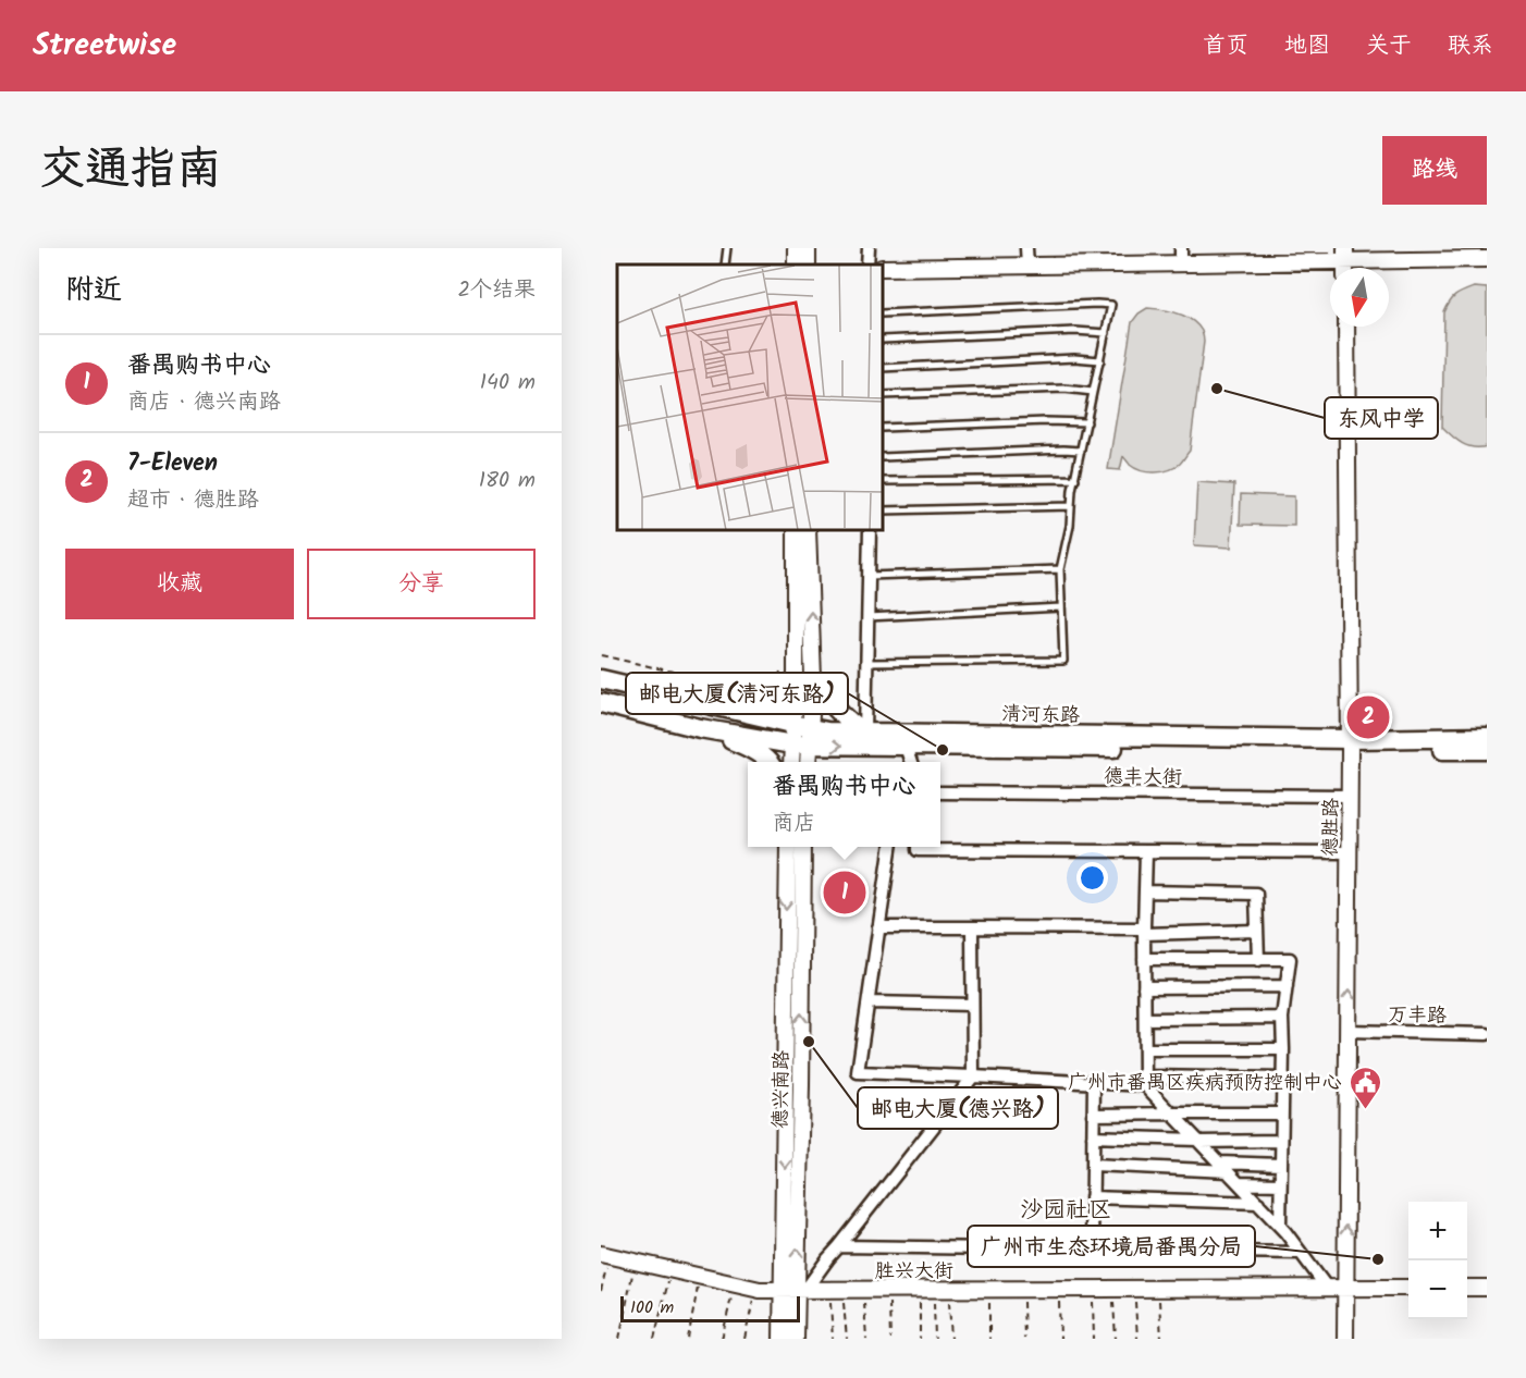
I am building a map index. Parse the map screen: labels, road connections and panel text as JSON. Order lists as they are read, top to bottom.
{
  "streets": {
    "main road": ["清河东路"],
    "street": [
      "德丰大街",
      "德胜路",
      "万丰路",
      "德兴南路",
      "胜兴大街"
    ]
  },
  "crossings": [
    ["清河东路", "德胜路"],
    ["德丰大街", "德胜路"],
    ["德胜路", "万丰路"],
    ["德胜路", "胜兴大街"],
    ["德兴南路", "胜兴大街"]
  ],
  "districts": ["沙园社区"],
  "places": {
    "other": [
      "东风中学",
      "邮电大厦(清河东路)",
      "邮电大厦(德兴路)",
      "广州市生态环境局番禺分局"
    ],
    "public building": ["广州市番禺区疾病预防控制中心"]
  },
  "scale_bar": "100 m",
  "north": "bottom",
  "page": {
    "header": "Streetwise",
    "nav": [
      "首页",
      "地图",
      "关于",
      "联系"
    ],
    "title": "交通指南",
    "buttons": [
      "路线",
      ["收藏", "分享"]
    ],
    "heading": ["附近", "2个结果"],
    "list": [
      {
        "mark": "1",
        "name": "番禺购书中心",
        "note": "商店 · 德兴南路",
        "value": "140 m"
      },
      {
        "mark": "2",
        "name": "7-Eleven",
        "note": "超市 · 德胜路",
        "value": "180 m"
      }
    ],
    "pins": ["2", "1"],
    "popup": ["番禺购书中心", "商店"],
    "map_buttons": ["+", "−"],
    "scale": "100 m"
  }
}
